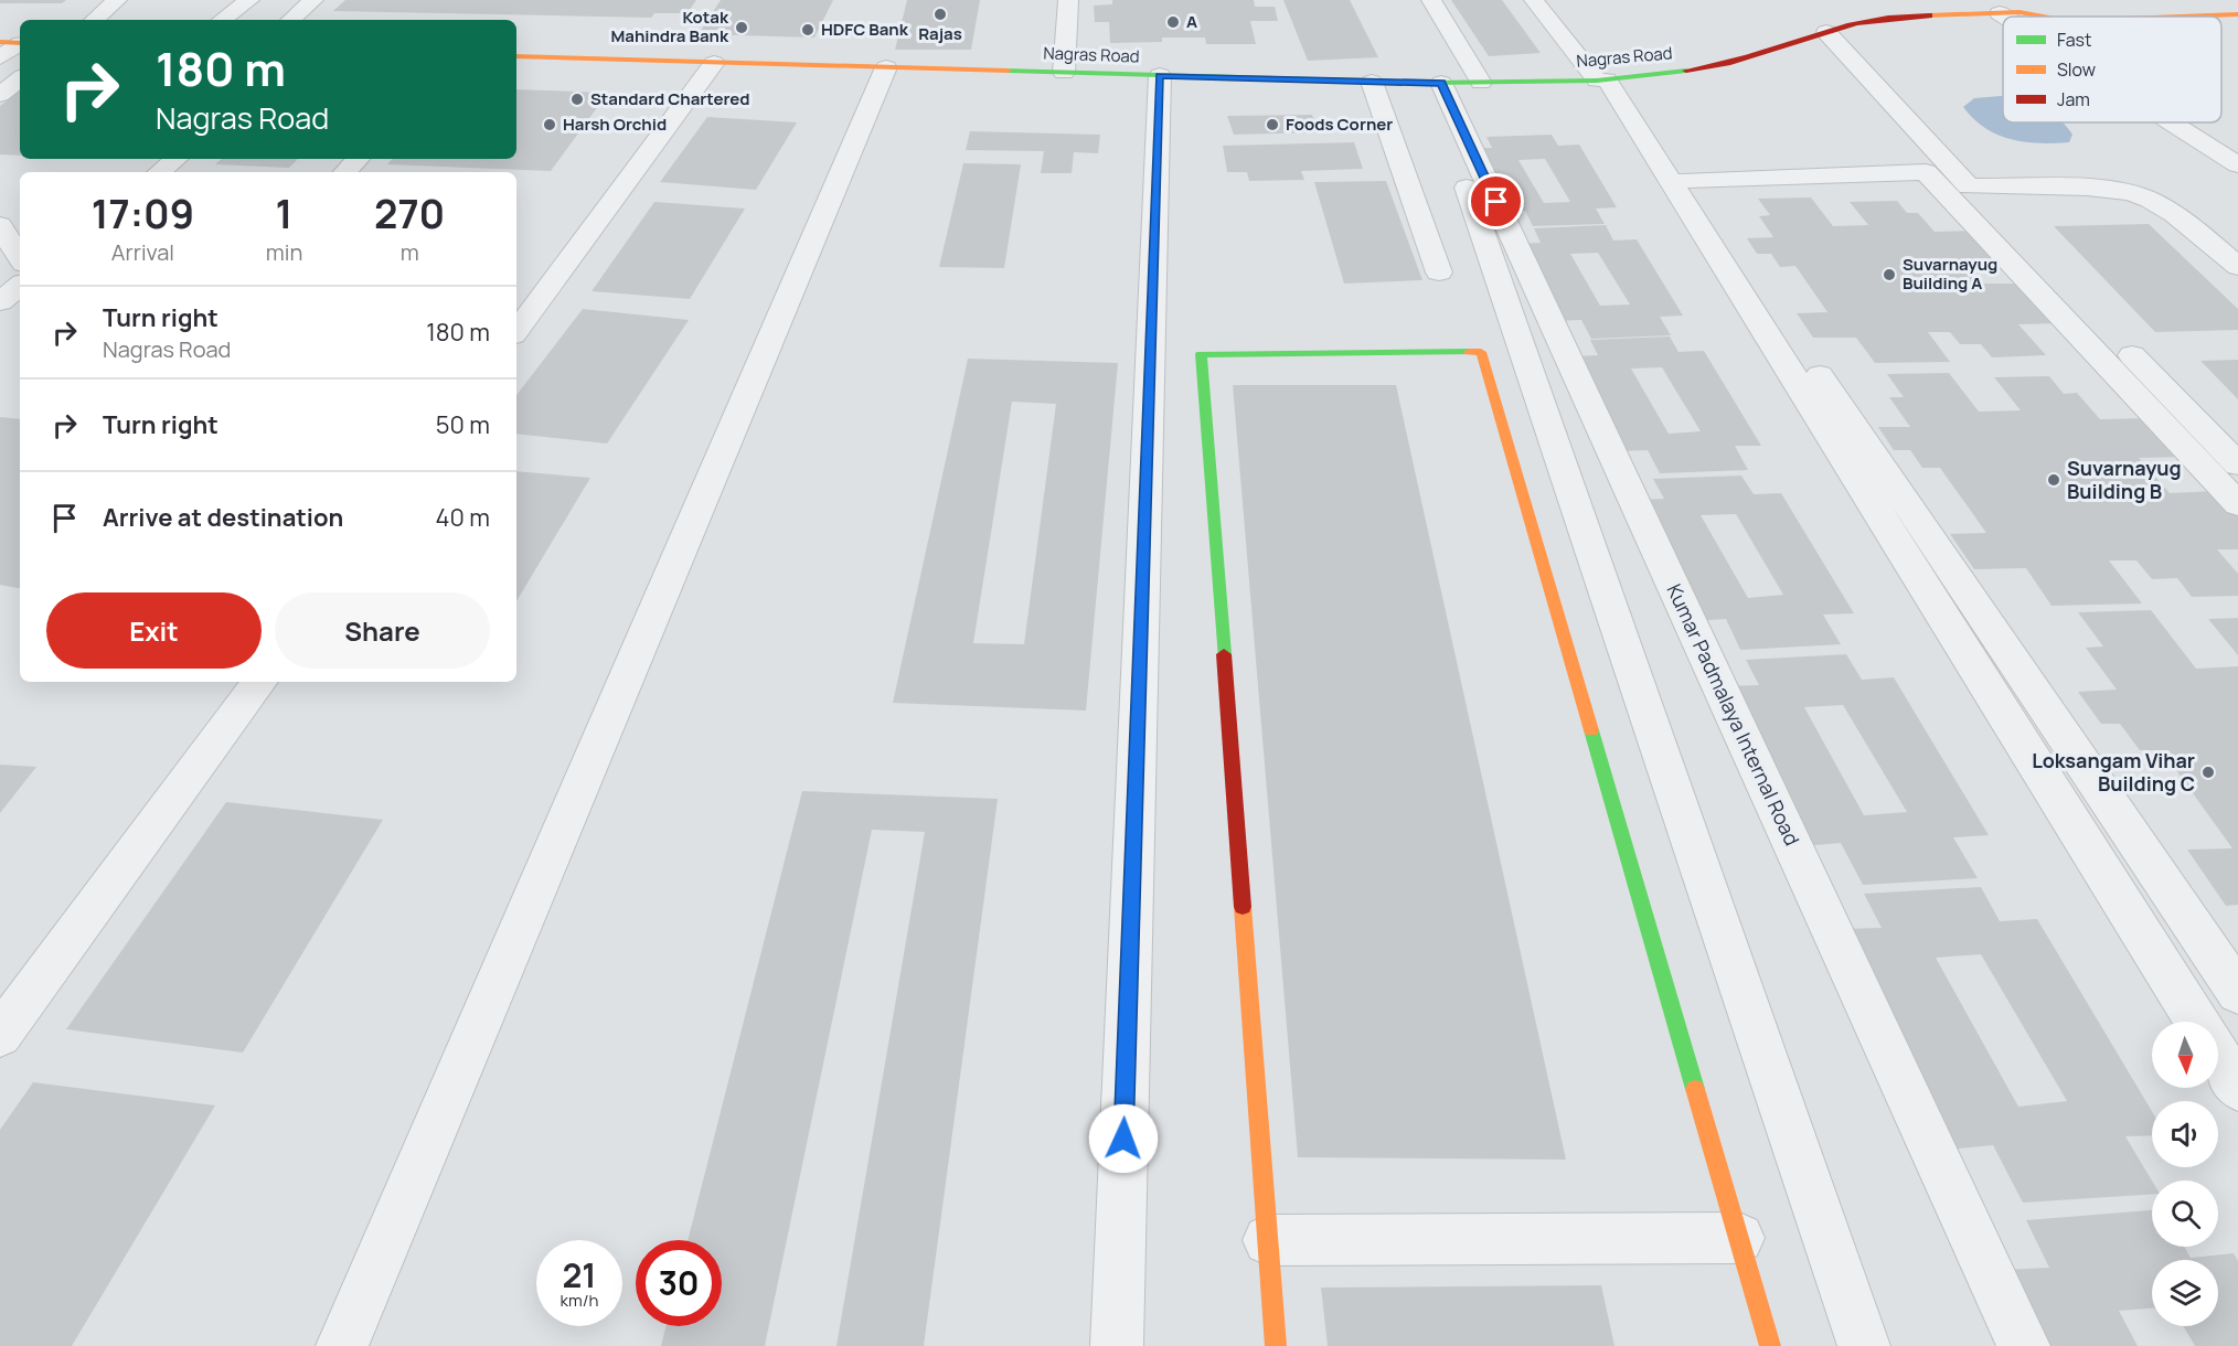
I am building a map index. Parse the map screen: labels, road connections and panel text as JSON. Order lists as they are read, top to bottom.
{
  "streets": {
    "main road": ["Nagras Road"],
    "street": ["Kumar Padmalaya Internal Road"]
  },
  "crossings": [
    ["Nagras Road", "Kumar Padmalaya Internal Road"]
  ],
  "places": [
    "Rajas",
    "A",
    "Kotak Mahindra Bank",
    "HDFC Bank",
    "Standard Chartered",
    "Harsh Orchid",
    "Foods Corner",
    "Suvarnayug Building A",
    "Suvarnayug Building B",
    "Loksangam Vihar Building C"
  ],
  "legend": ["Fast", "Slow", "Jam"],
  "north": "bottom",
  "page": {
    "turn": ["180 m", "Nagras Road"],
    "eta": [
      "17:09",
      "Arrival",
      "1",
      "min",
      "270",
      "m"
    ],
    "list": [
      {
        "name": "Turn right",
        "note": "Nagras Road",
        "value": "180 m"
      },
      {
        "name": "Turn right",
        "value": "50 m"
      },
      {
        "name": "Arrive at destination",
        "value": "40 m"
      }
    ],
    "buttons": ["Exit", "Share"],
    "speed": "21 km/h",
    "limit": "30"
  }
}
